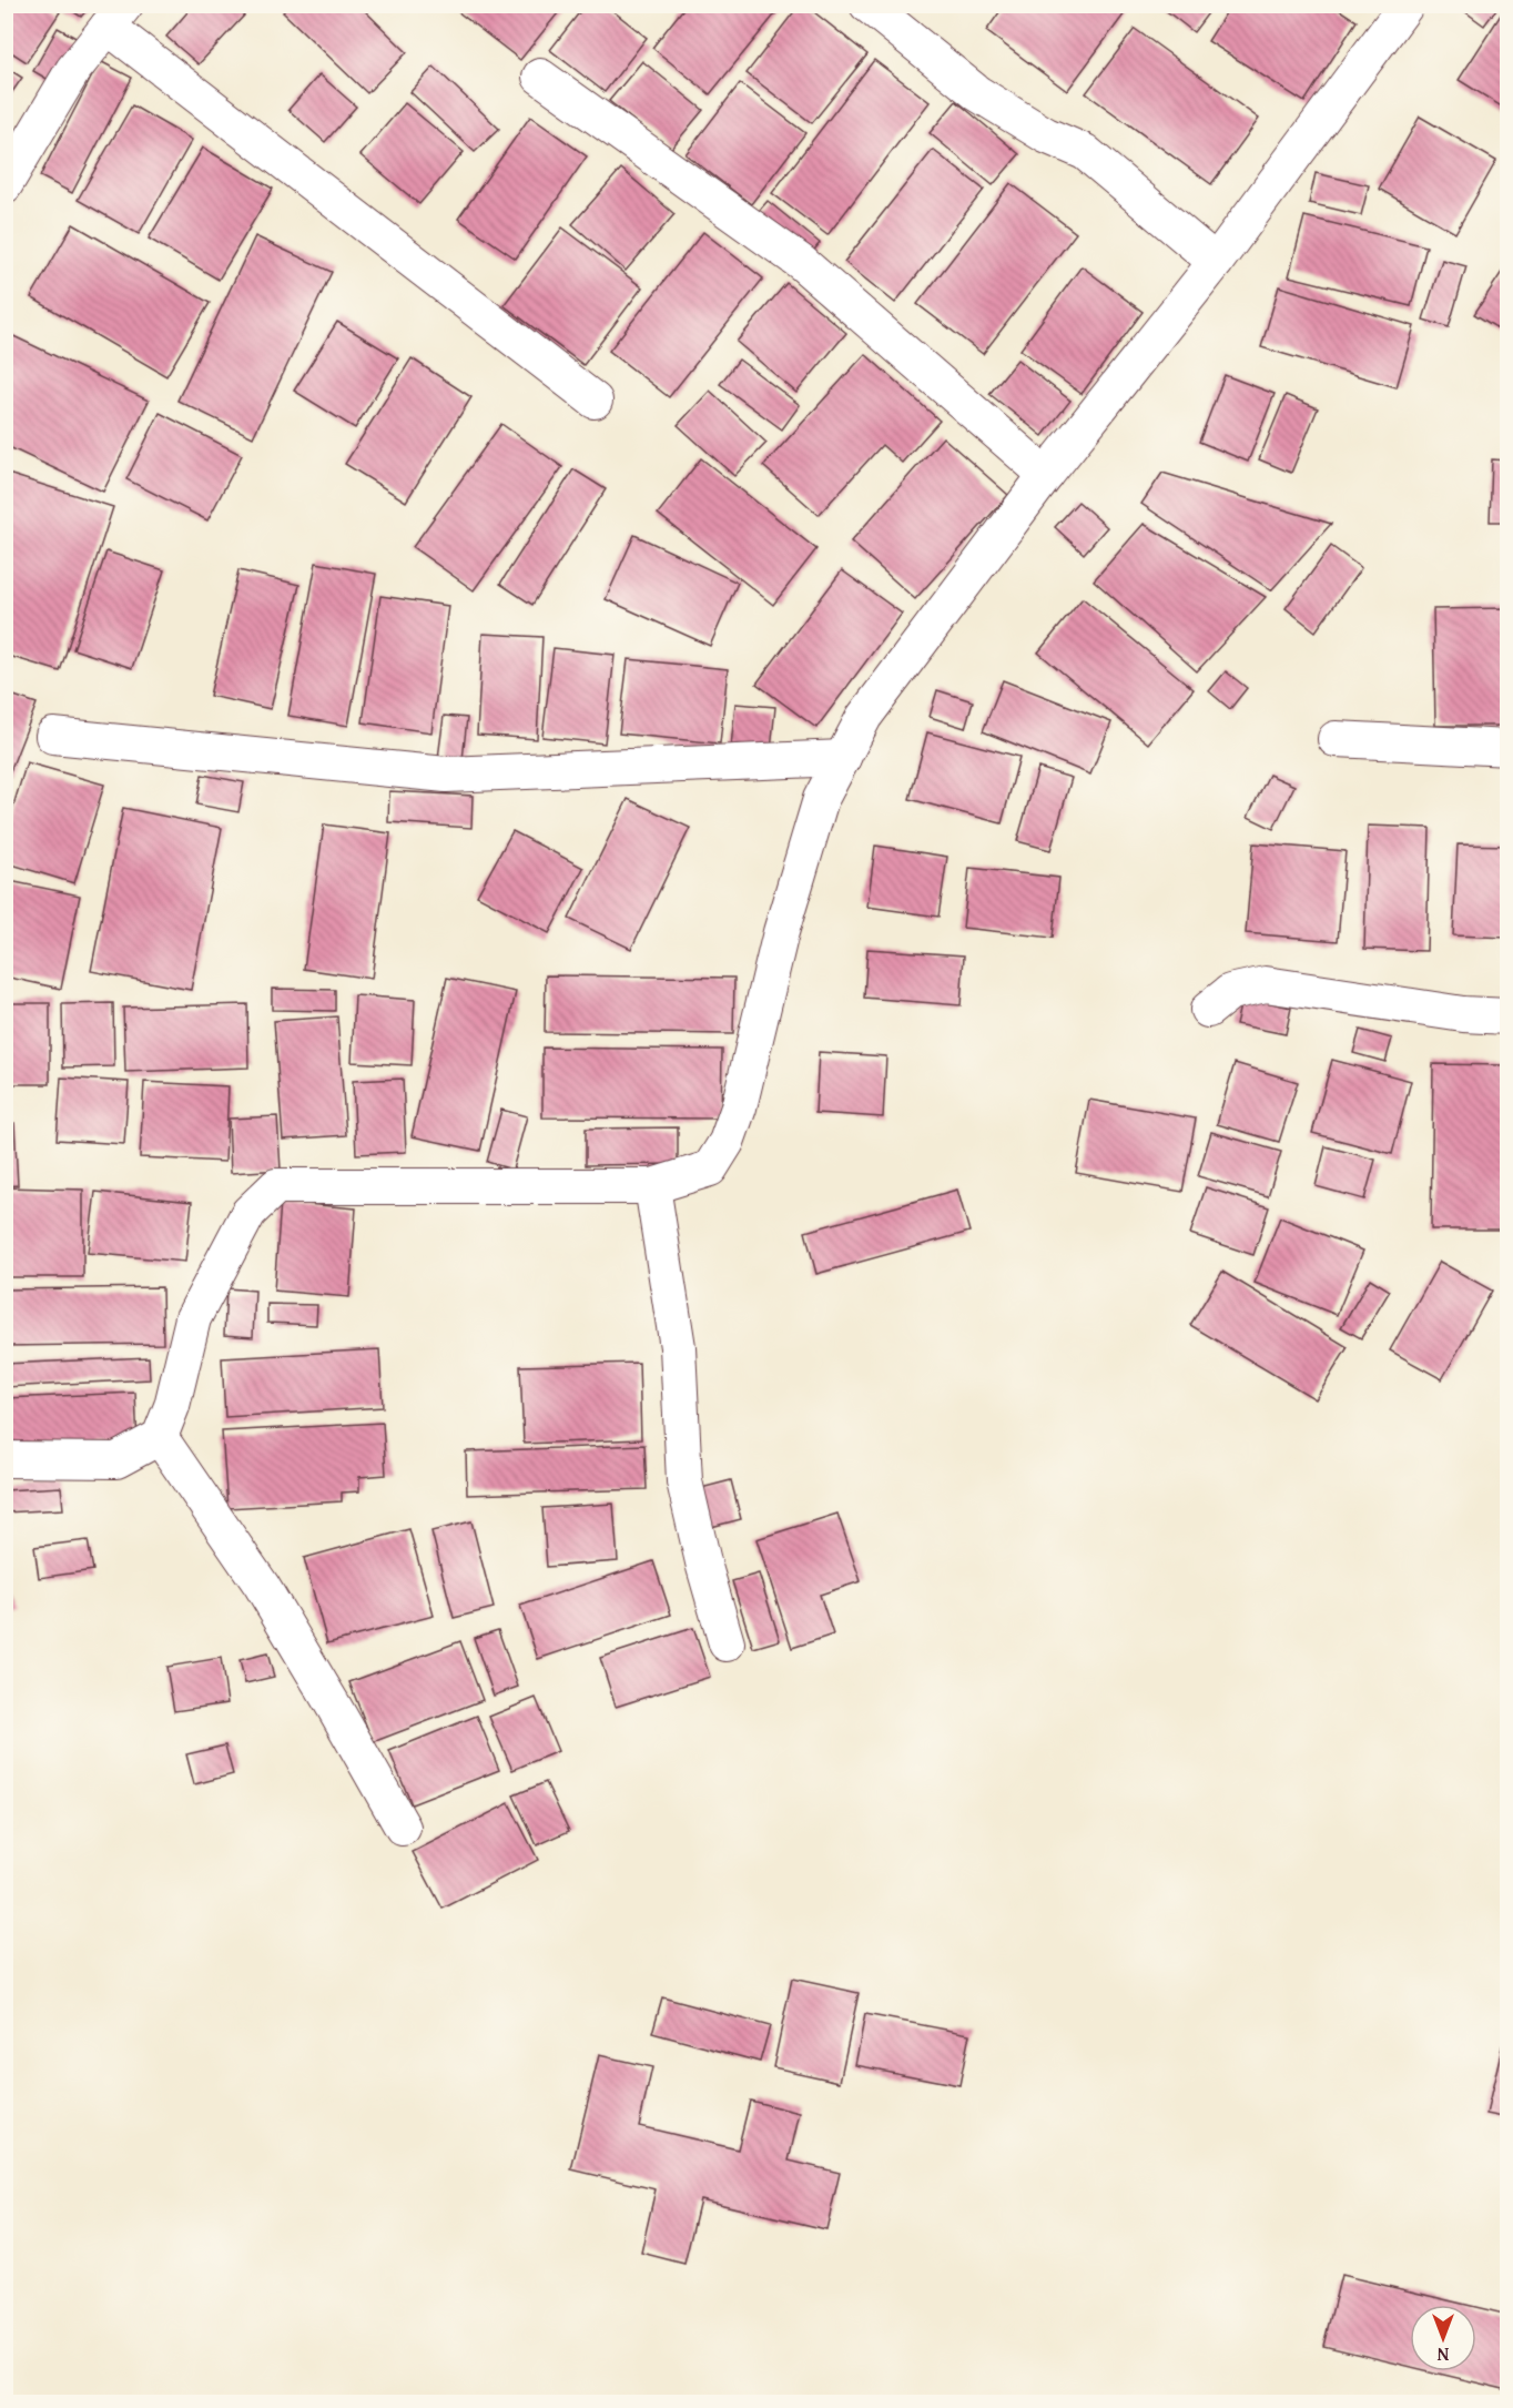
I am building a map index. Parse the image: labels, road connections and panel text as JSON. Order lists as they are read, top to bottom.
{
  "north": "bottom"
}
